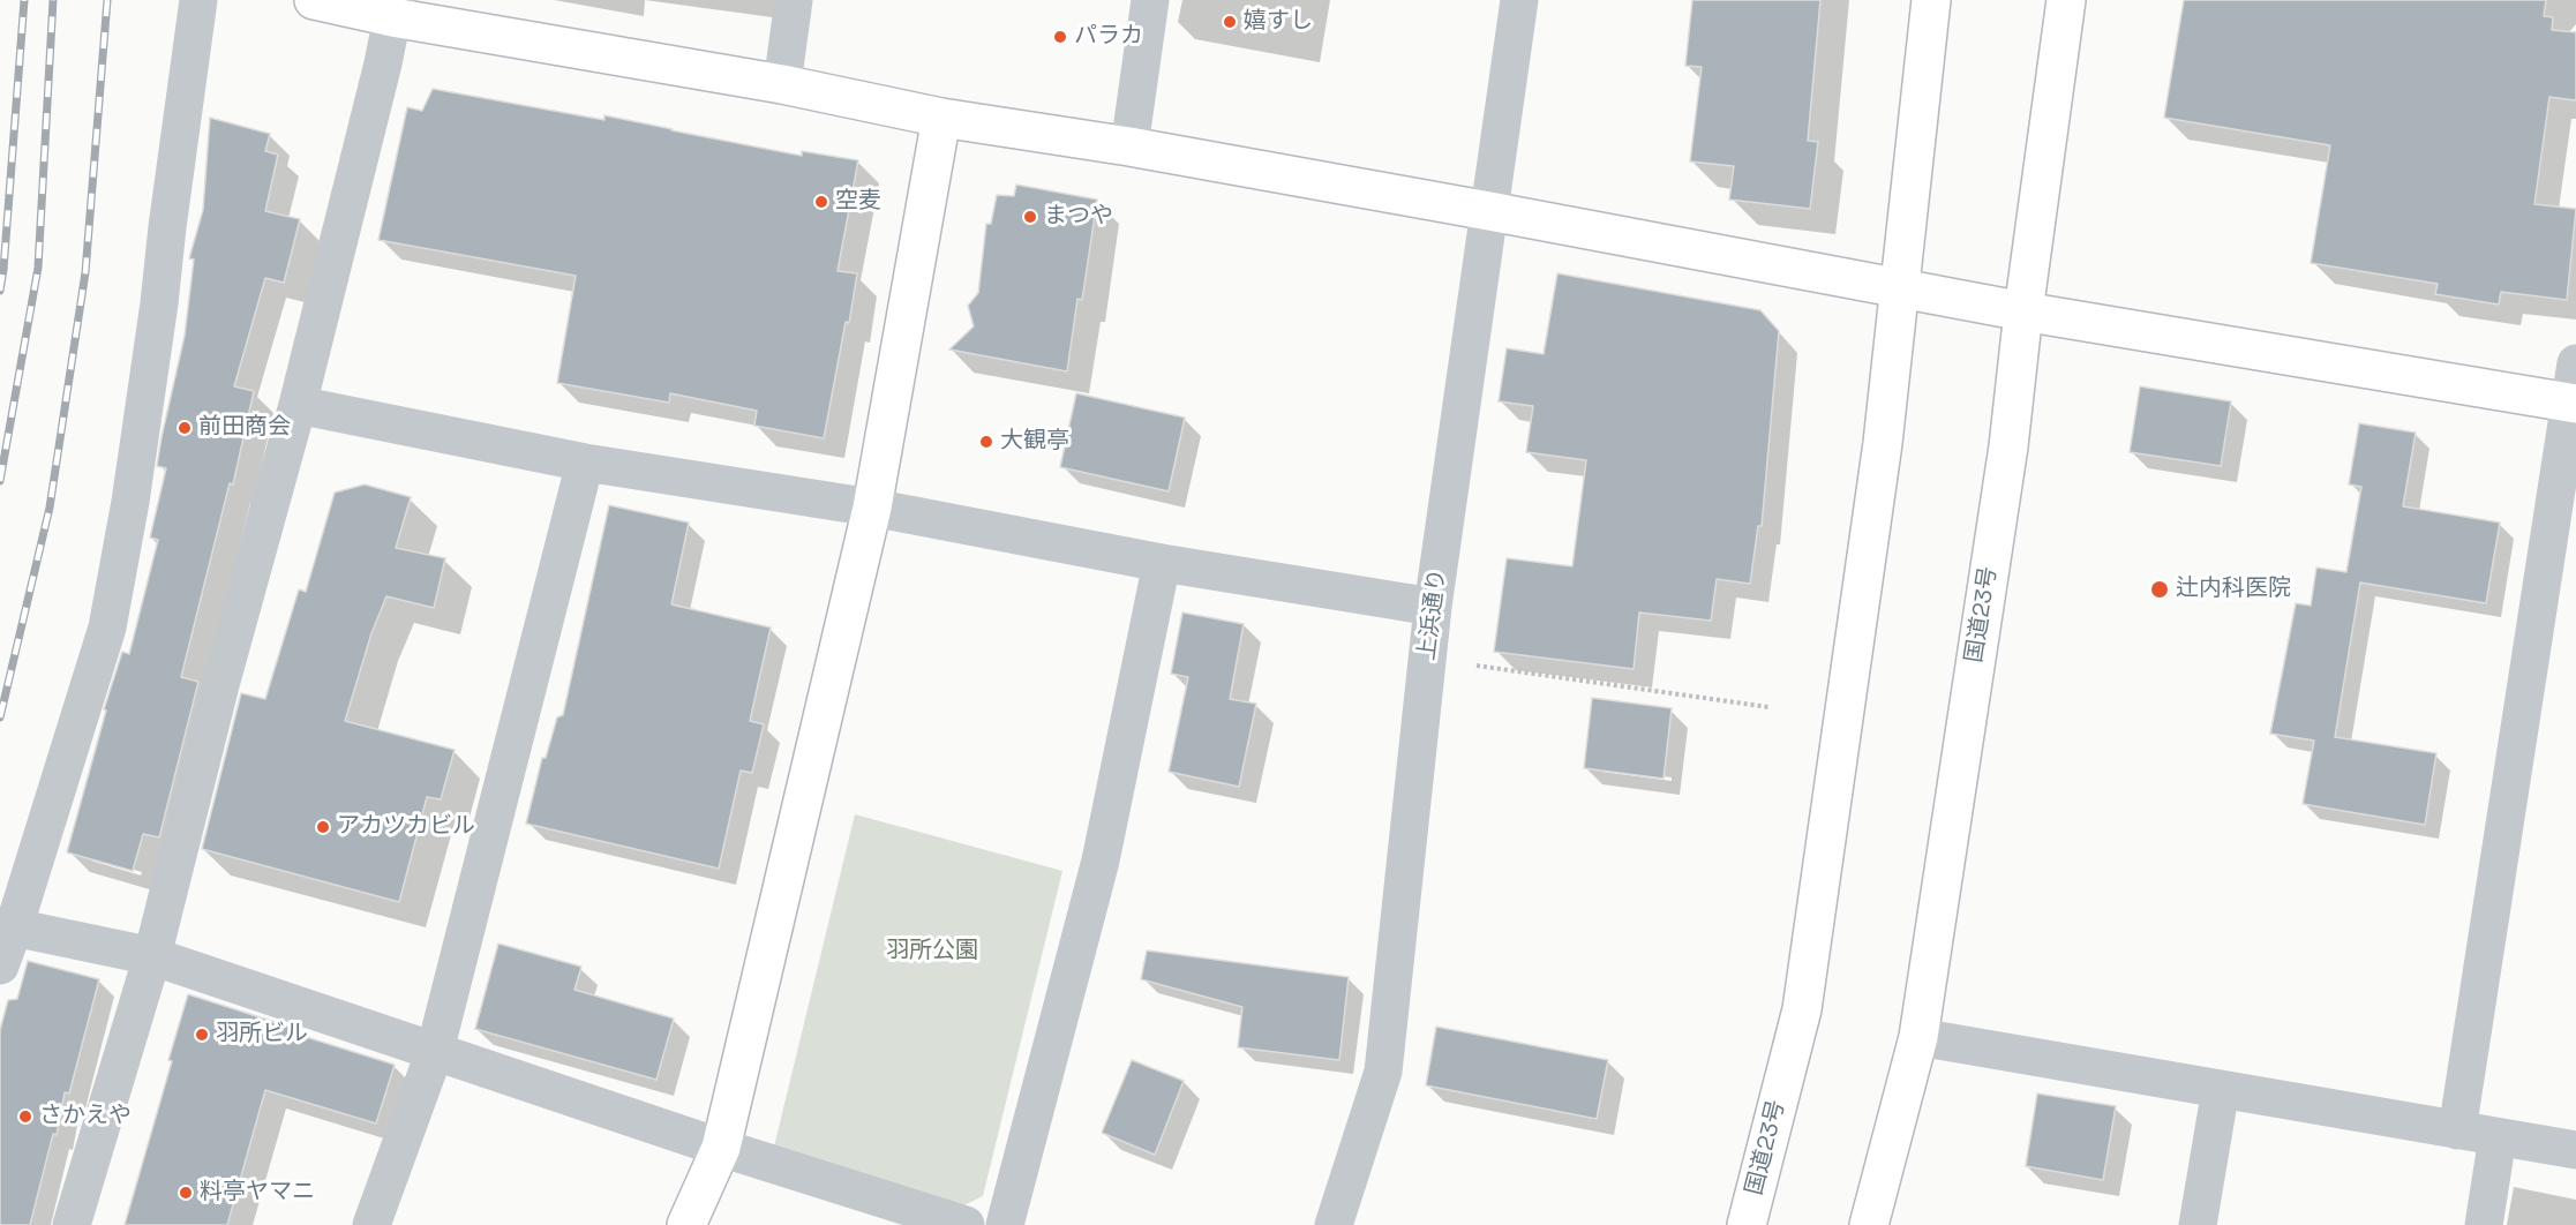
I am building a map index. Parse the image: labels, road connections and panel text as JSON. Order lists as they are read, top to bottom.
{
  "streets": {
    "main road": ["国道23号"],
    "street": ["上浜通り"]
  },
  "parks": ["羽所公園"],
  "places": [
    "嬉すし",
    "パラカ",
    "空麦",
    "まつや",
    "前田商会",
    "大観亭",
    "辻内科医院",
    "アカツカビル",
    "羽所ビル",
    "さかえや",
    "料亭ヤマニ"
  ]
}
